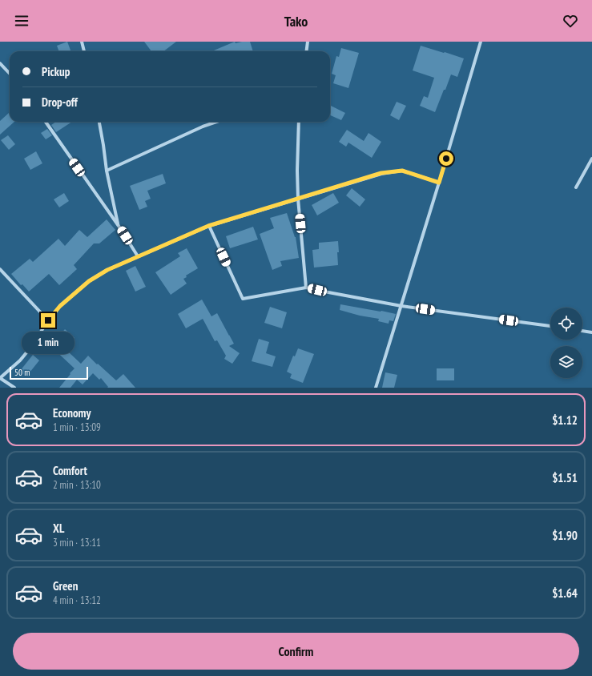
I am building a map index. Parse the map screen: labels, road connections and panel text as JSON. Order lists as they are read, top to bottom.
{
  "scale_bar": "50 m",
  "page": {
    "header": "Tako",
    "banner": ["Pickup", "Drop-off"],
    "bubble": "1 min",
    "scale": "50 m",
    "list": [
      {
        "name": "Economy",
        "note": "1 min · 13:09",
        "value": "$1.12"
      },
      {
        "name": "Comfort",
        "note": "2 min · 13:10",
        "value": "$1.51"
      },
      {
        "name": "XL",
        "note": "3 min · 13:11",
        "value": "$1.90"
      },
      {
        "name": "Green",
        "note": "4 min · 13:12",
        "value": "$1.64"
      }
    ],
    "buttons": "Confirm"
  }
}
